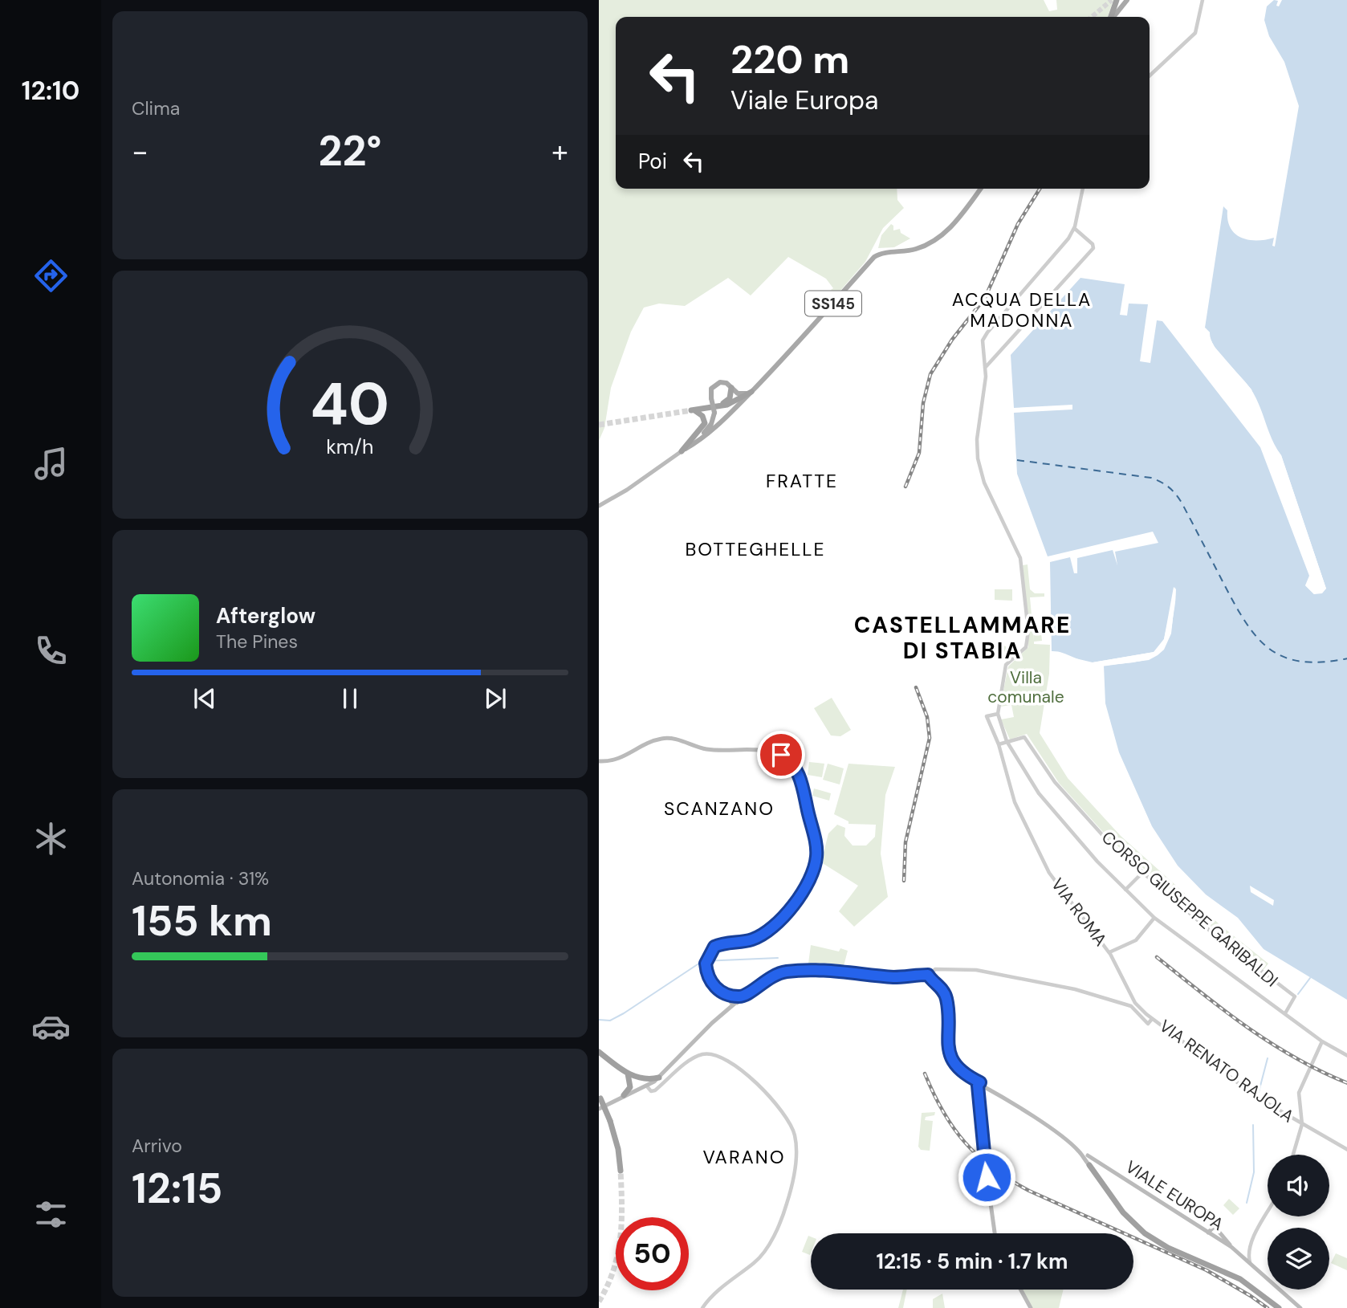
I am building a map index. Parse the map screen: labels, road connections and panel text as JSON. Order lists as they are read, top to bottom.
{
  "streets": {
    "highway": ["SS145"],
    "main road": ["VIALE EUROPA"],
    "street": ["CORSO GIUSEPPE GARIBALDI", "VIA ROMA", "VIA RENATO RAJOLA"]
  },
  "crossings": [
    ["VIA ROMA", "VIA RENATO RAJOLA"]
  ],
  "districts": [
    "ACQUA DELLA MADONNA",
    "FRATTE",
    "BOTTEGHELLE",
    "CASTELLAMMARE DI STABIA",
    "SCANZANO",
    "VARANO"
  ],
  "parks": ["Villa comunale"],
  "page": {
    "tabs": "12:10",
    "tile": [
      "Clima",
      ["Autonomia · 31%", "155 km"],
      ["Arrivo", "12:15"]
    ],
    "turn": ["220 m", "Viale Europa"],
    "heat": ["−", "22°", "+"],
    "then": "Poi",
    "song": ["Afterglow", "The Pines"],
    "limit": "50",
    "trip": "12:15 · 5 min · 1.7 km",
    "gauge": ["40", "km/h"]
  }
}
